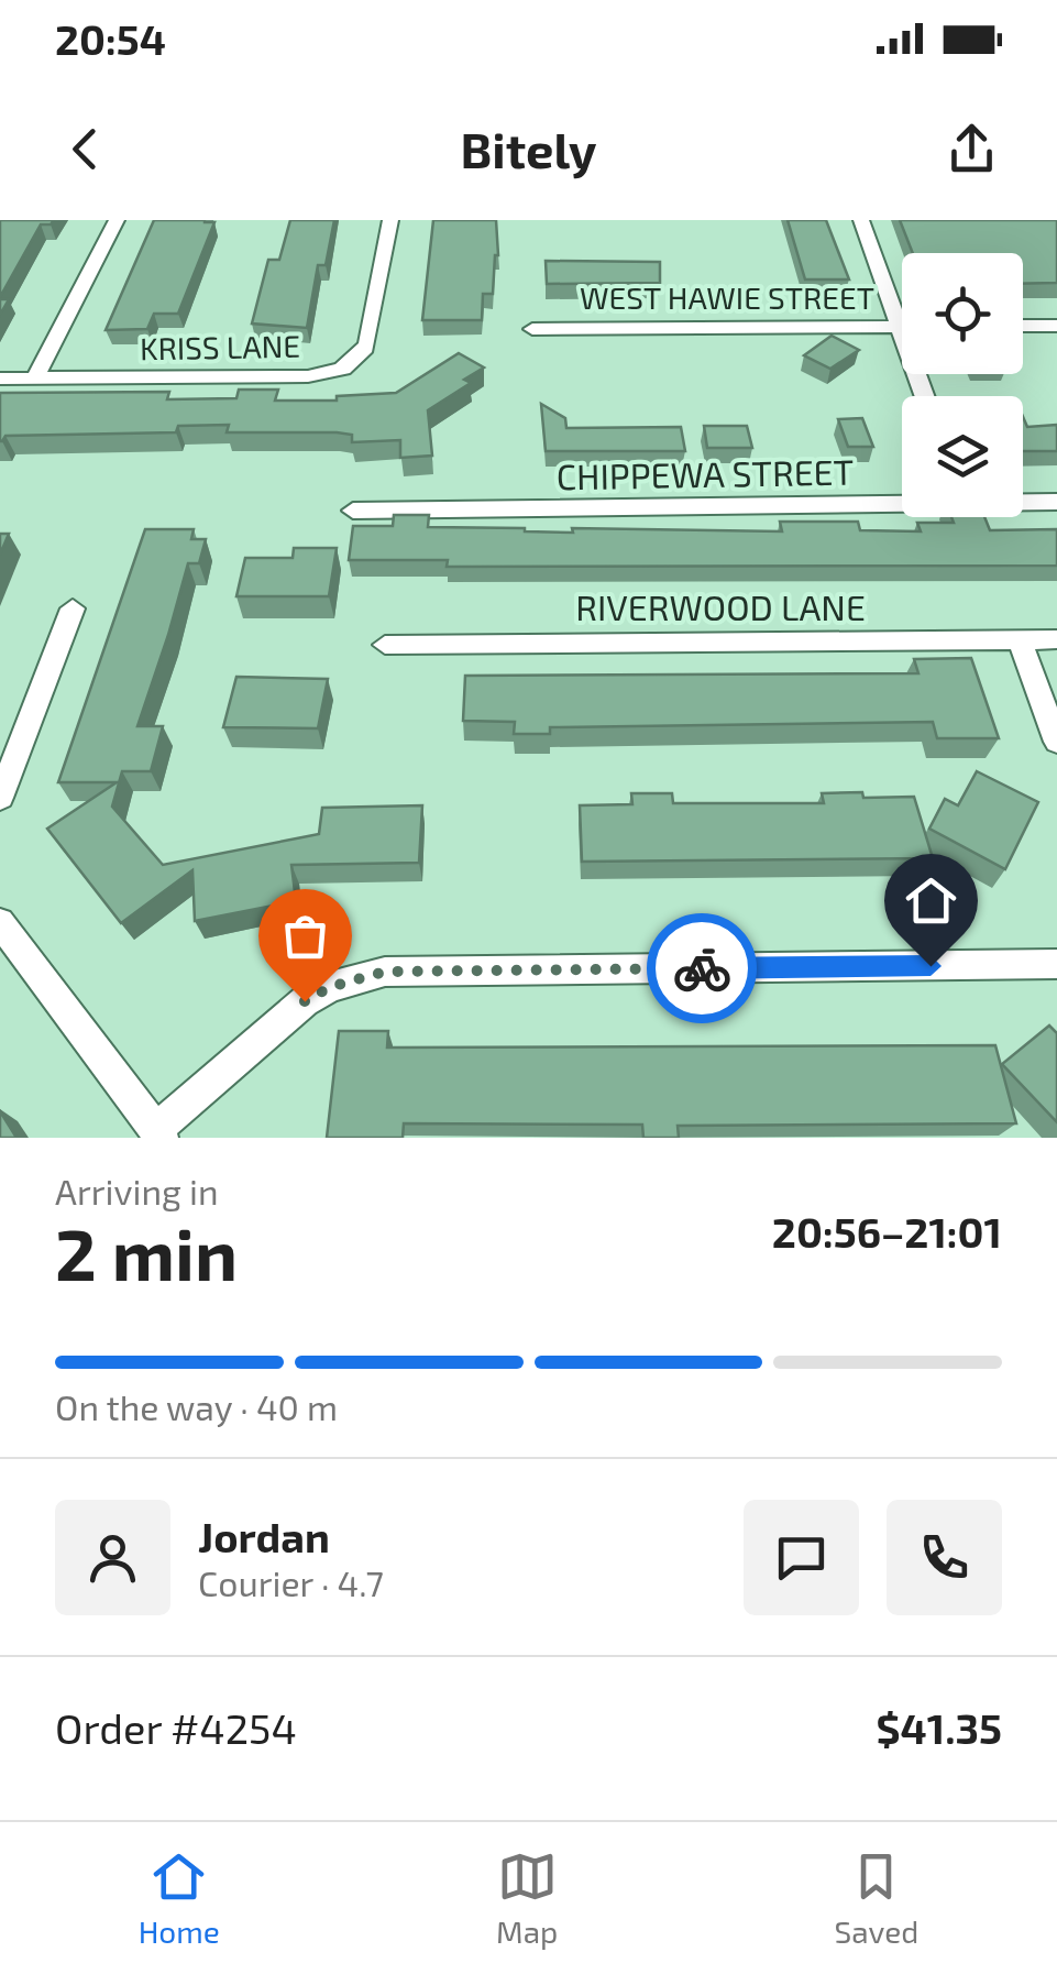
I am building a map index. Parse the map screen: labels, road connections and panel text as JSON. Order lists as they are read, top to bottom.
{
  "streets": {
    "street": [
      "WEST HAWIE STREET",
      "KRISS LANE",
      "CHIPPEWA STREET",
      "RIVERWOOD LANE"
    ]
  },
  "page": {
    "status": "20:54",
    "header": "Bitely",
    "heading": ["2 min", "Arriving in", "20:56–21:01"],
    "panel": [
      "Jordan",
      "Courier · 4.7",
      "Order #4254",
      "$41.35"
    ],
    "bar": "On the way · 40 m",
    "tabs": ["Home", "Map", "Saved"]
  }
}
